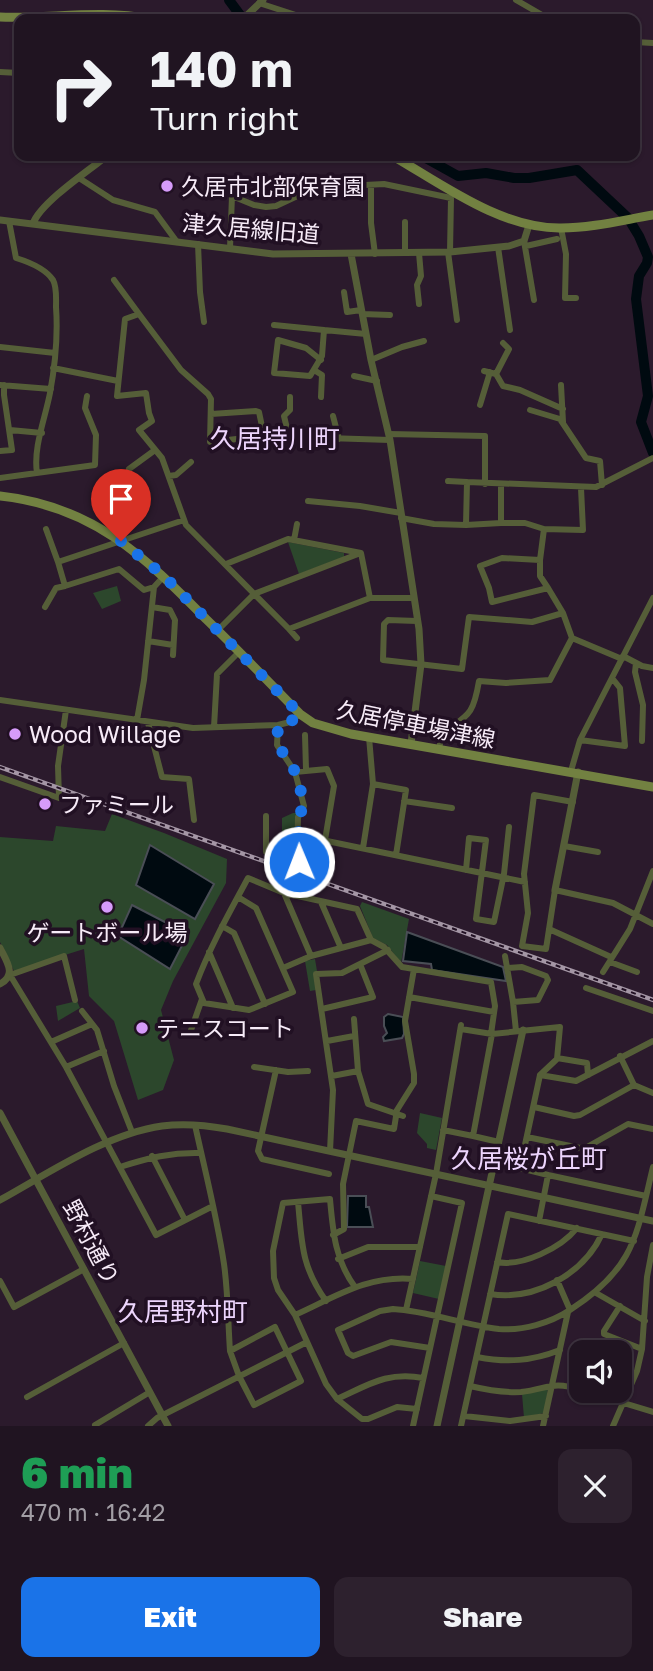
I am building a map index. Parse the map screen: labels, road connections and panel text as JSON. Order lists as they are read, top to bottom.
{
  "streets": {
    "main road": ["久居停車場津線"],
    "street": ["津久居線旧道", "野村通り"]
  },
  "districts": ["久居持川町", "久居桜が丘町", "久居野村町"],
  "places": [
    "久居市北部保育園",
    "Wood Willage",
    "ファミール",
    "ゲートボール場",
    "テニスコート"
  ],
  "page": {
    "turn": ["140 m", "Turn right"],
    "heading": ["6 min", "470 m · 16:42"],
    "buttons": ["Exit", "Share"]
  }
}
